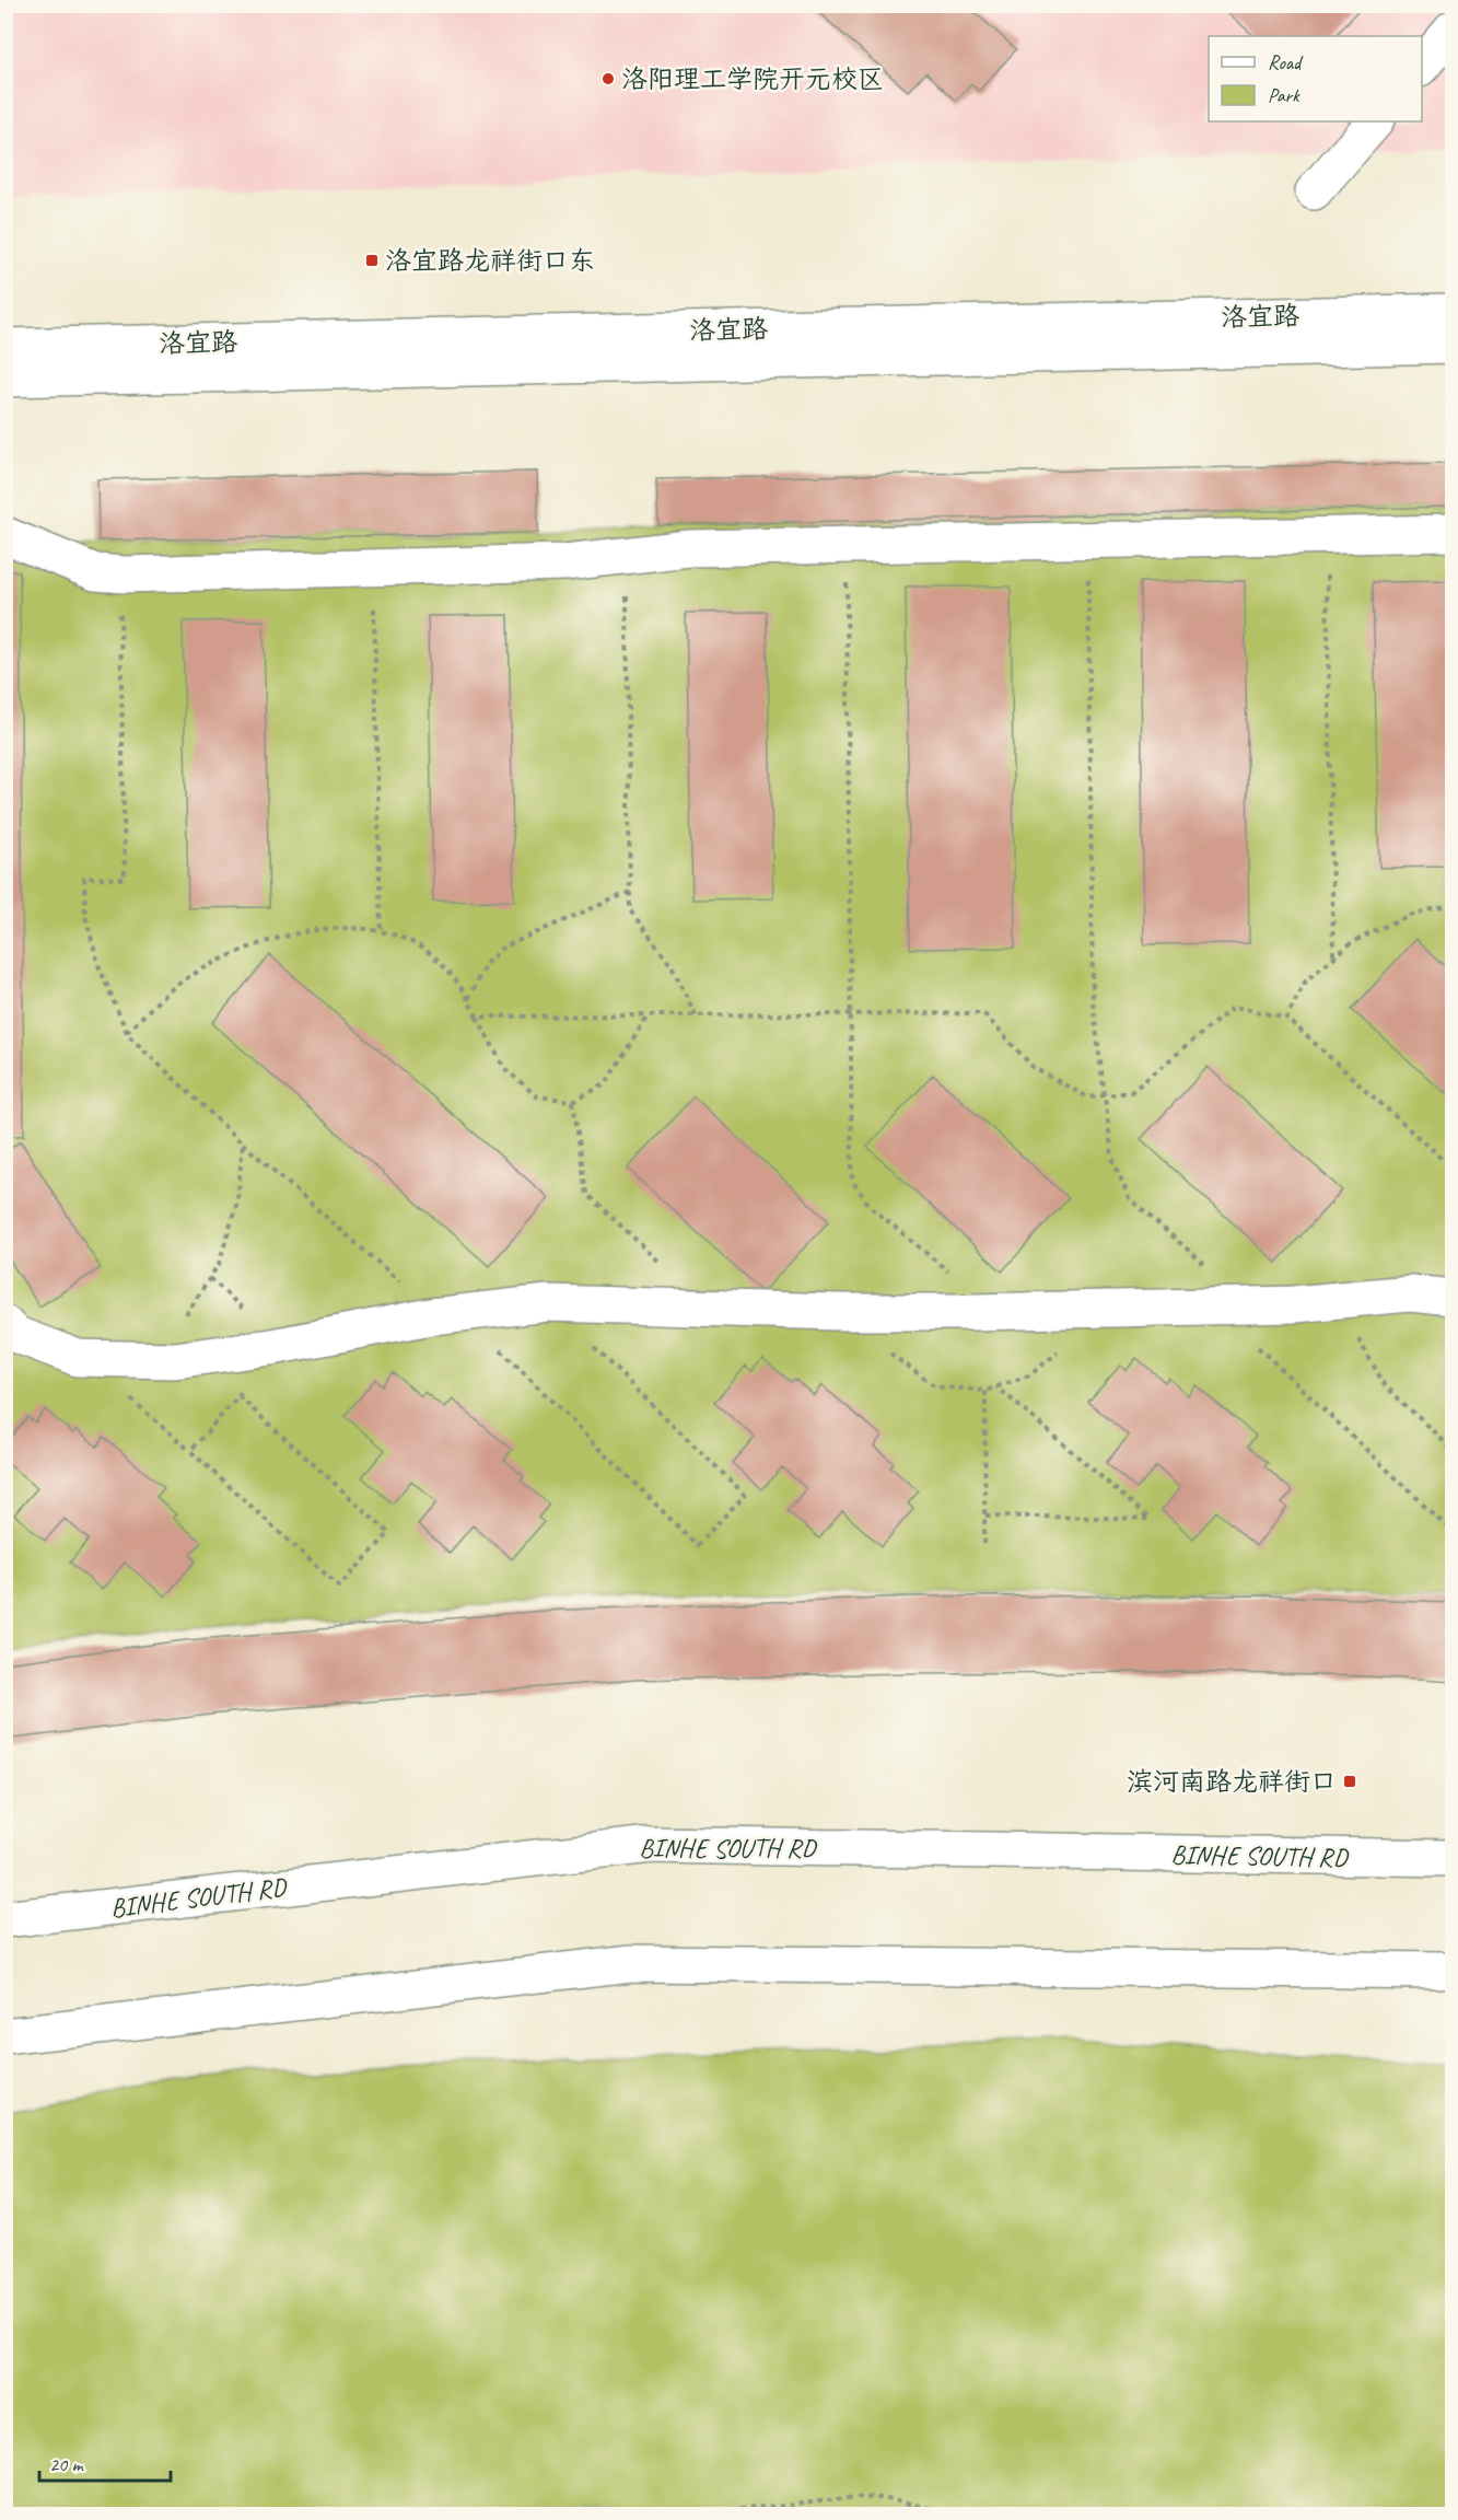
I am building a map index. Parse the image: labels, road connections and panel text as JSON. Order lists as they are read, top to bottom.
{
  "streets": {
    "main road": ["洛宜路", "BINHE SOUTH RD"]
  },
  "places": {
    "other": ["洛阳理工学院开元校区"],
    "transit": ["洛宜路龙祥街口东", "滨河南路龙祥街口"]
  },
  "legend": ["Road", "Park"],
  "scale_bar": "20 m"
}
